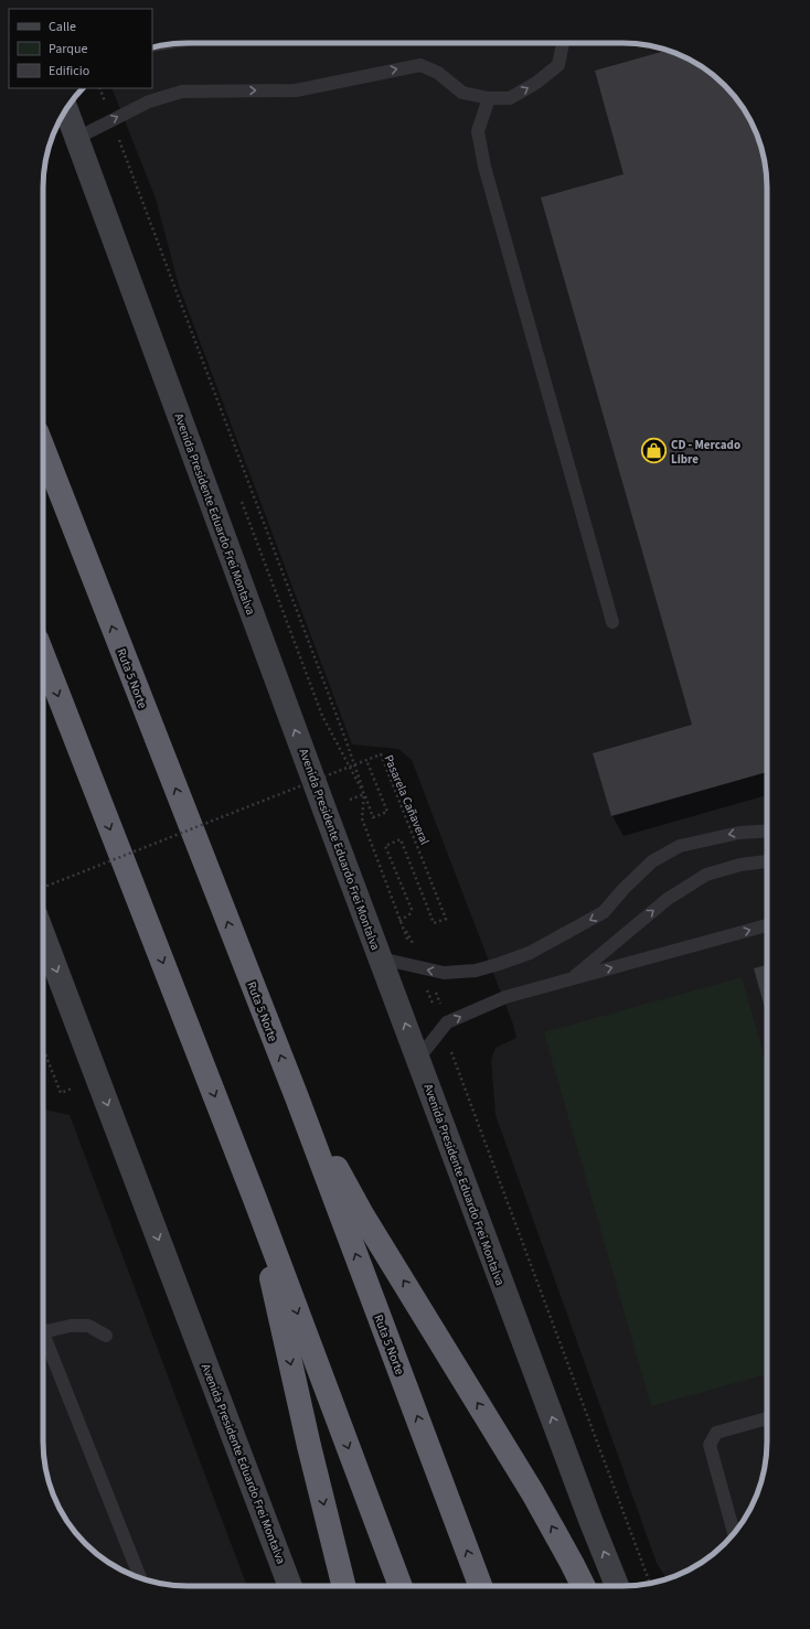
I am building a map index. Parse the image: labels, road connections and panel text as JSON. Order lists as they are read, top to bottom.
{
  "streets": {
    "highway": ["Ruta 5 Norte"],
    "main road": ["Avenida Presidente Eduardo Frei Montalva"],
    "path": ["Pasarela Cañaveral"]
  },
  "places": {
    "shop": ["CD - Mercado Libre"]
  },
  "legend": ["Calle", "Parque", "Edificio"]
}
